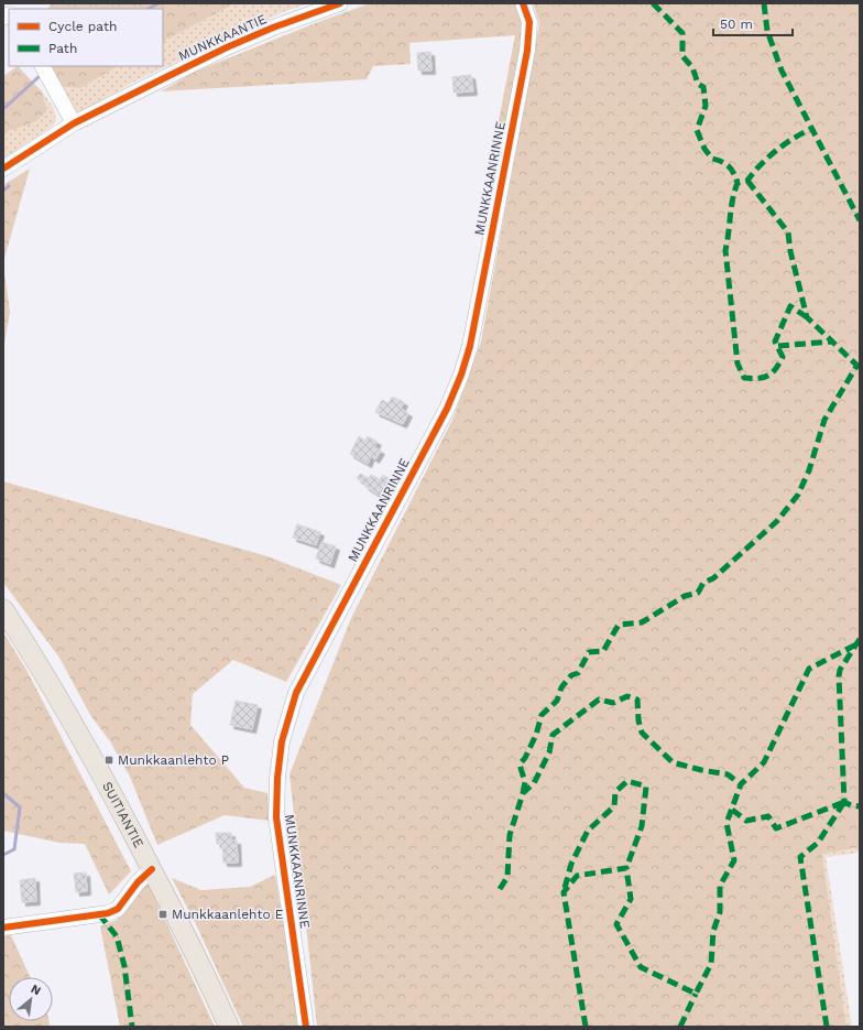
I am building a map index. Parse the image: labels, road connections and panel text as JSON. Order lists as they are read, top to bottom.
{
  "streets": {
    "main road": ["SUITIANTIE"],
    "street": ["MUNKKAANTIE", "MUNKKAANRINNE"]
  },
  "places": {
    "transit": ["Munkkaanlehto P", "Munkkaanlehto E"]
  },
  "legend": ["Cycle path", "Path"],
  "scale_bar": "50 m",
  "north": "top right"
}
